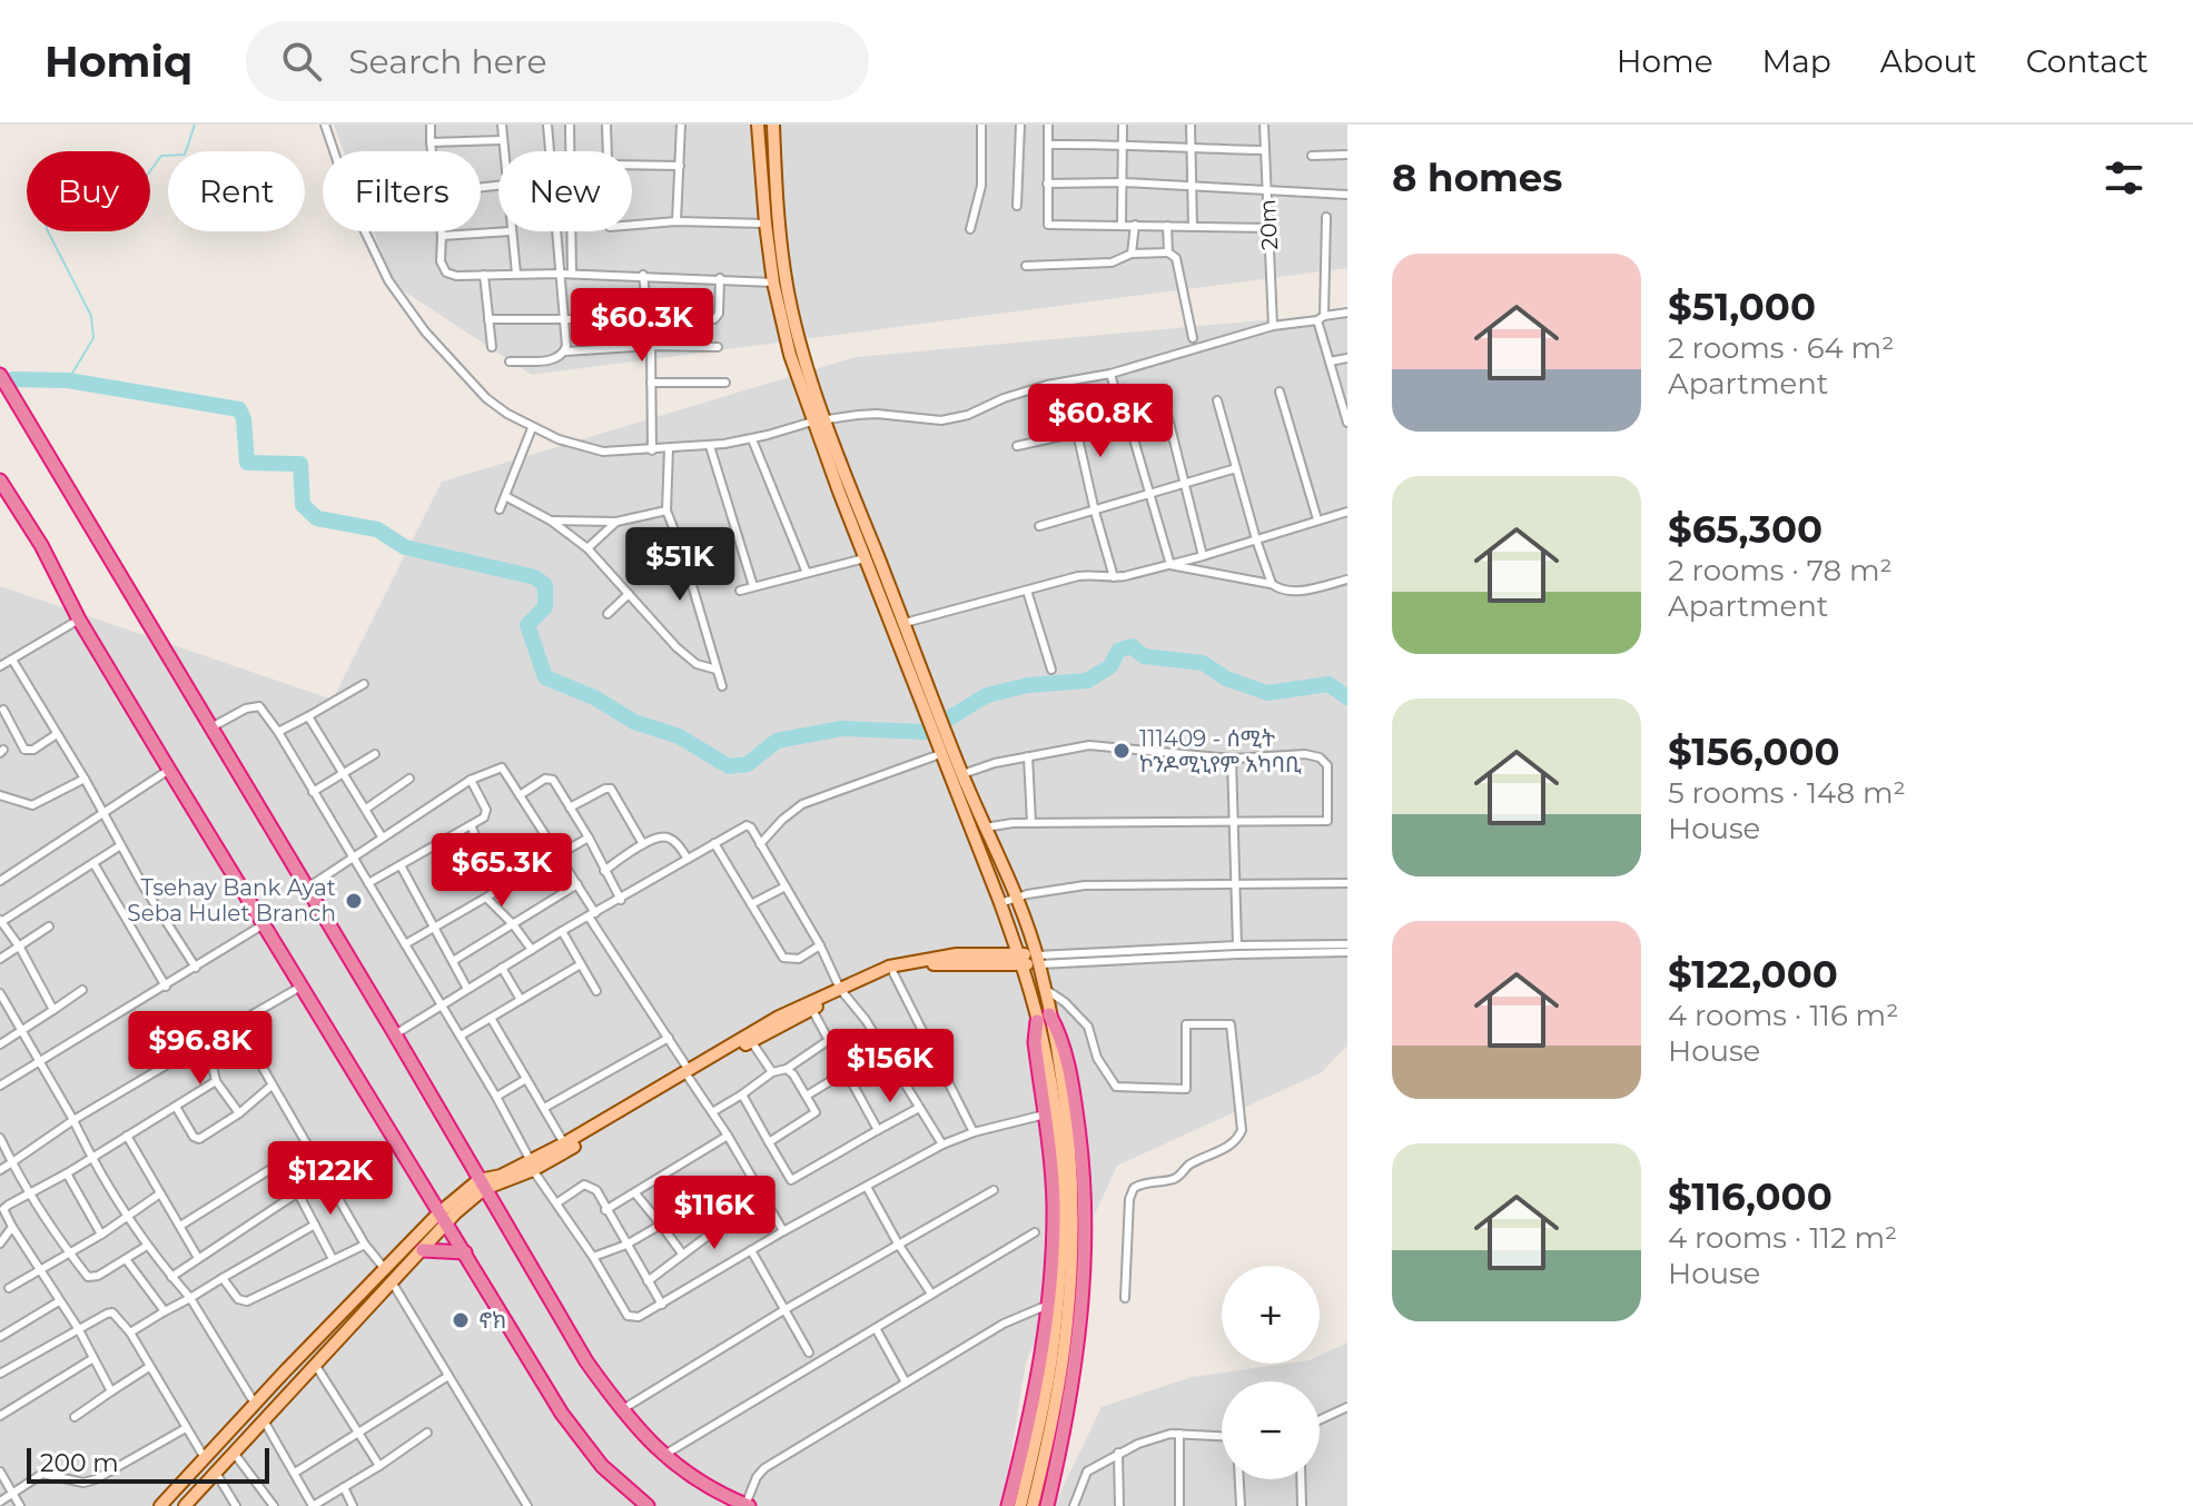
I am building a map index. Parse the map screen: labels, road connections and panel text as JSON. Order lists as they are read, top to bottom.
{
  "streets": {
    "street": ["20m"]
  },
  "places": ["111409 - ሰሚት ኮንዶሚኒየም አካባቢ", "Tsehay Bank Ayat Seba Hulet Branch", "ኖክ"],
  "scale_bar": "200 m",
  "page": {
    "header": "Homiq",
    "search": "Search here",
    "nav": [
      "Home",
      "Map",
      "About",
      "Contact"
    ],
    "heading": "8 homes",
    "chip": [
      "Buy",
      "Rent",
      "Filters",
      "New"
    ],
    "list": [
      {
        "name": "$51,000",
        "note": "2 rooms · 64 m² · Apartment"
      },
      {
        "name": "$65,300",
        "note": "2 rooms · 78 m² · Apartment"
      },
      {
        "name": "$156,000",
        "note": "5 rooms · 148 m² · House"
      },
      {
        "name": "$122,000",
        "note": "4 rooms · 116 m² · House"
      },
      {
        "name": "$116,000",
        "note": "4 rooms · 112 m² · House"
      }
    ],
    "price": [
      "$60.3K",
      "$60.8K",
      "$51K",
      "$65.3K",
      "$96.8K",
      "$156K",
      "$122K",
      "$116K"
    ],
    "map_buttons": ["+", "−"],
    "scale": "200 m"
  }
}
